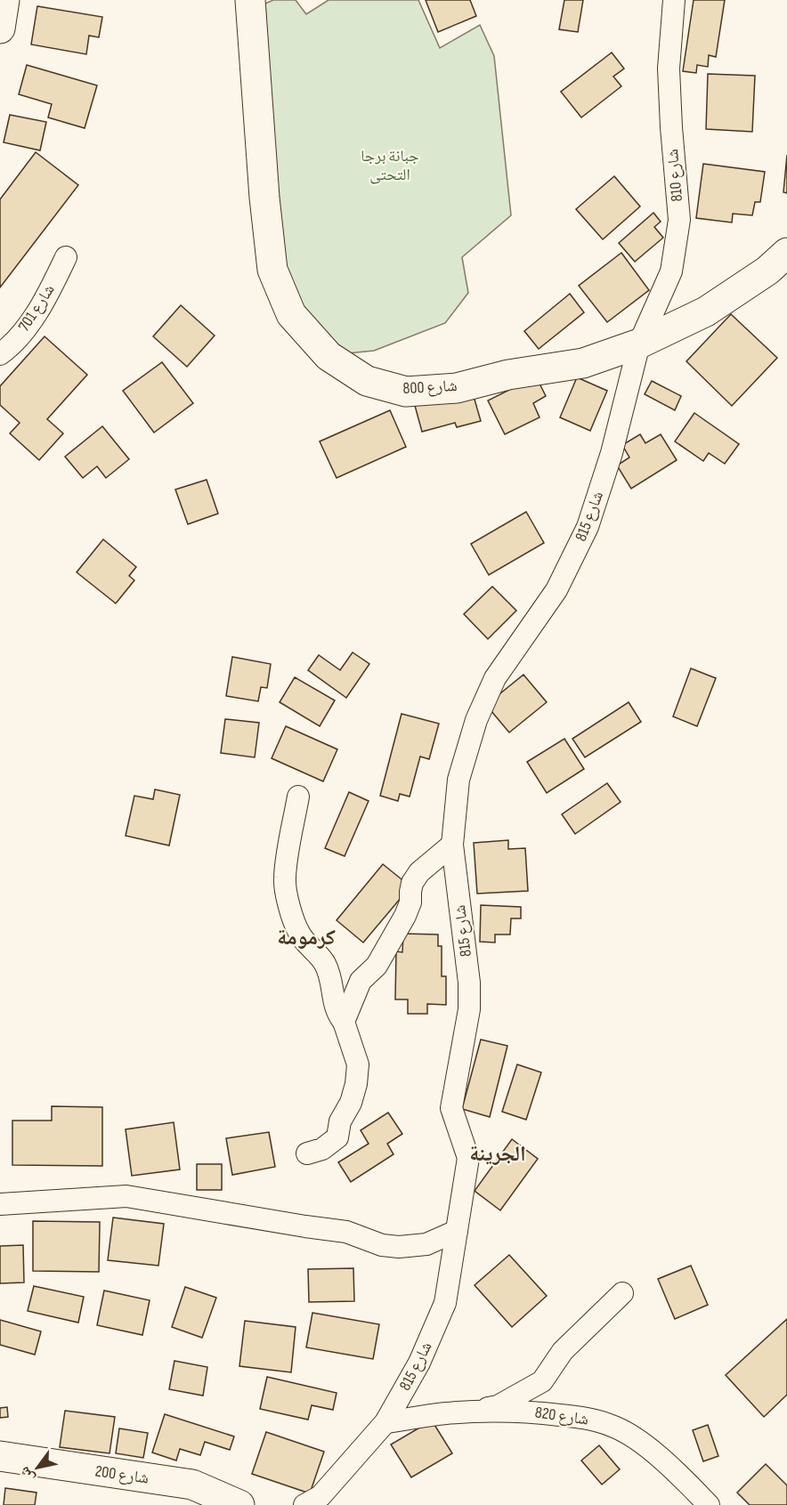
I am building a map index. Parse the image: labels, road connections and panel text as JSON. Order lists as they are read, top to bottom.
{
  "streets": {
    "main road": ["شارع 800", "شارع 200"],
    "street": [
      "شارع 810",
      "شارع 701",
      "شارع 815",
      "شارع 820"
    ]
  },
  "crossings": [
    ["شارع 810", "شارع 800"],
    ["شارع 810", "شارع 815"],
    ["شارع 800", "شارع 815"],
    ["شارع 815", "شارع 820"]
  ],
  "districts": ["كرمومة", "الجرينة"],
  "parks": ["جبانة برجا التحتى"],
  "north": "bottom left"
}
